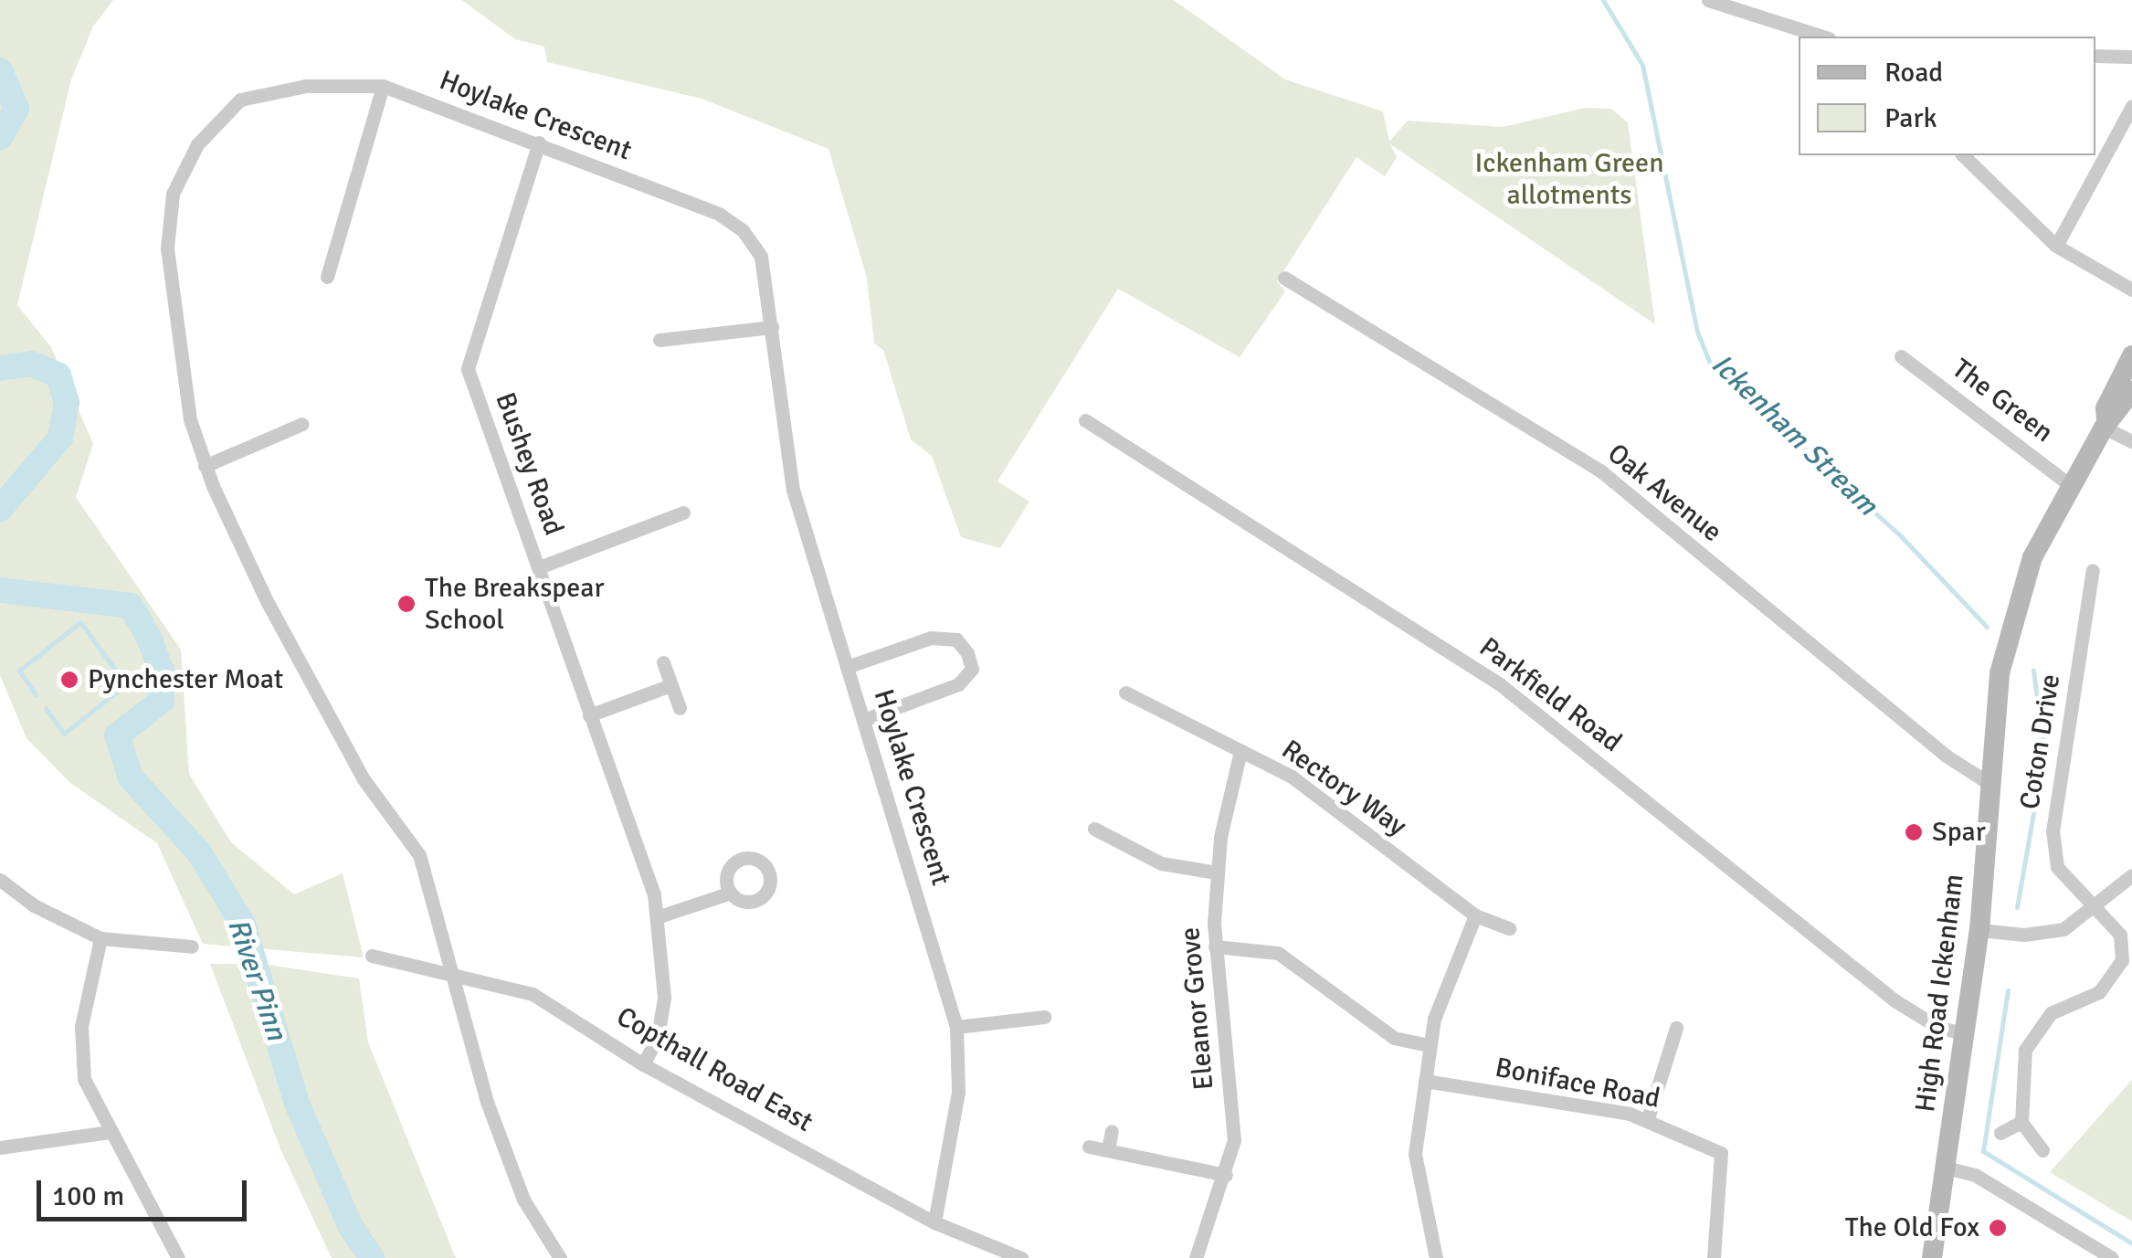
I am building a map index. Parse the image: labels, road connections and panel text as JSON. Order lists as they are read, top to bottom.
{
  "streets": {
    "main road": ["High Road Ickenham"],
    "street": [
      "Hoylake Crescent",
      "The Green",
      "Bushey Road",
      "Oak Avenue",
      "Parkfield Road",
      "Coton Drive",
      "Rectory Way",
      "Eleanor Grove",
      "Copthall Road East",
      "Boniface Road"
    ]
  },
  "crossings": [
    ["Hoylake Crescent", "Bushey Road"],
    ["Hoylake Crescent", "Copthall Road East"],
    ["The Green", "High Road Ickenham"],
    ["Bushey Road", "Copthall Road East"],
    ["Oak Avenue", "High Road Ickenham"],
    ["Parkfield Road", "High Road Ickenham"],
    ["Rectory Way", "Eleanor Grove"]
  ],
  "water": ["Ickenham Stream", "River Pinn"],
  "parks": ["Ickenham Green allotments"],
  "places": [
    "The Breakspear School",
    "Pynchester Moat",
    "Spar",
    "The Old Fox"
  ],
  "legend": ["Road", "Park"],
  "scale_bar": "100 m"
}
